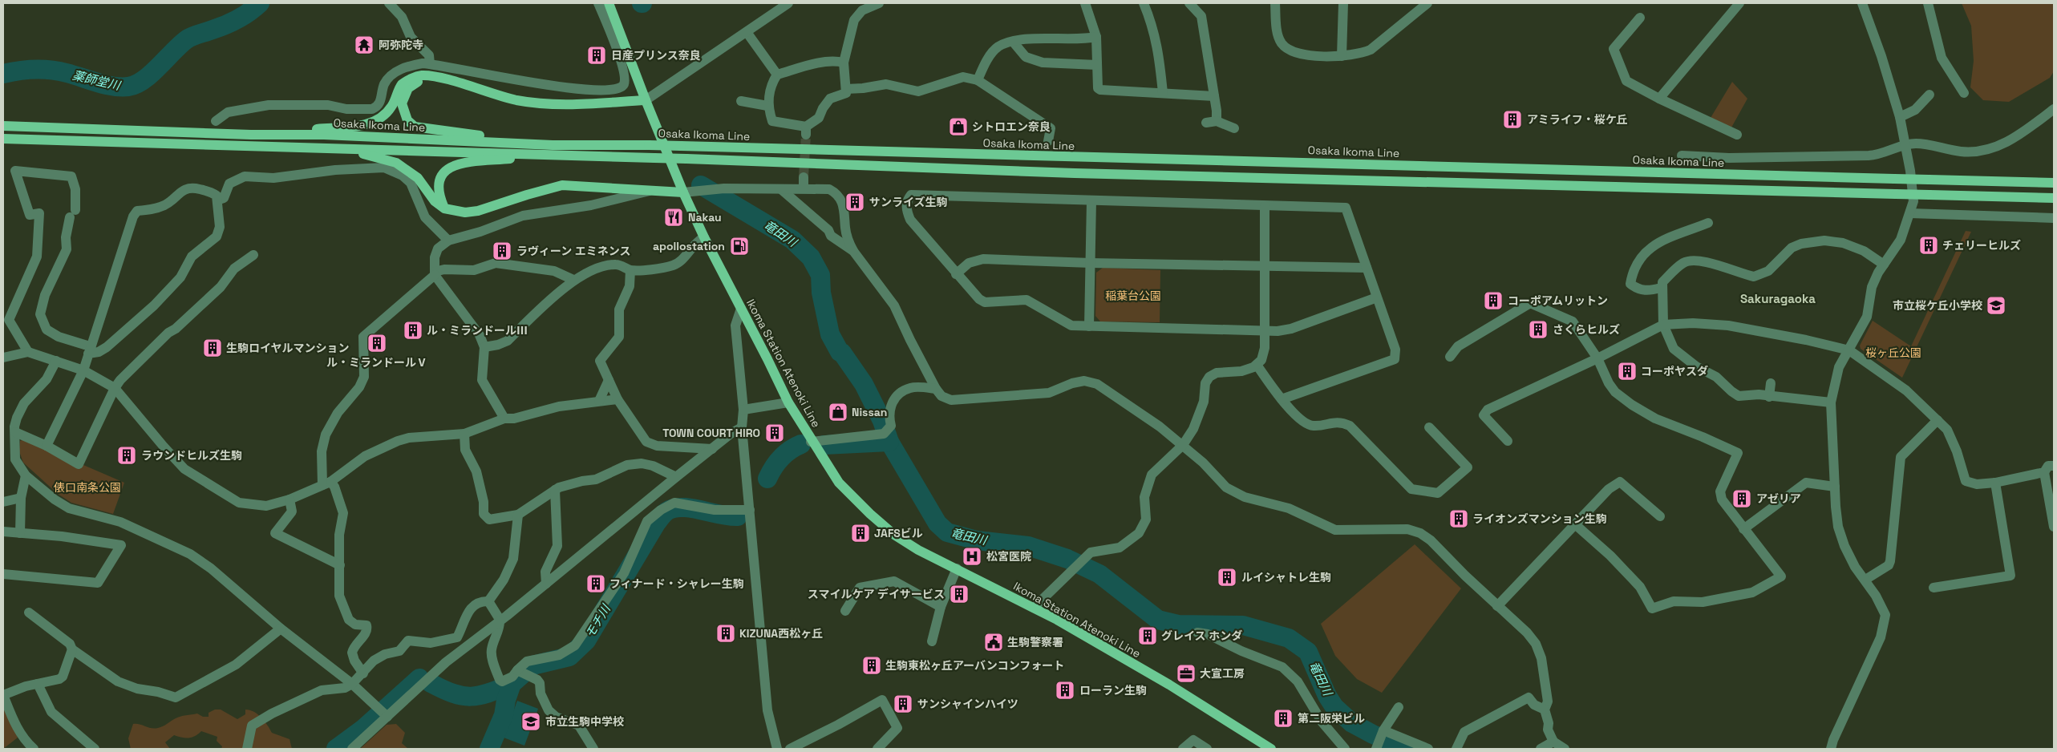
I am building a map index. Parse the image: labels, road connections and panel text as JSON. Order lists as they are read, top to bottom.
{
  "streets": {
    "main road": ["Osaka Ikoma Line", "Ikoma Station Atenoki Line"]
  },
  "districts": ["Sakuragaoka"],
  "water": ["薬師堂川", "竜田川", "モチ川"],
  "parks": ["稲葉台公園", "桜ヶ丘公園", "俵口南条公園"],
  "places": {
    "temple": ["阿弥陀寺"],
    "building": [
      "日産プリンス奈良",
      "アミライフ・桜ケ丘",
      "サンライズ生駒",
      "チェリーヒルズ",
      "ラヴィーン エミネンス",
      "コーポアムリットン",
      "さくらヒルズ",
      "ル・ミランドールⅢ",
      "ル・ミランドールⅤ",
      "生駒ロイヤルマンション",
      "コーポヤスダ",
      "TOWN COURT HIRO",
      "ラウンドヒルズ生駒",
      "アゼリア",
      "ライオンズマンション生駒",
      "JAFSビル",
      "ルイシャトレ生駒",
      "フィナード・シャレー生駒",
      "スマイルケア デイサービス",
      "KIZUNA西松ヶ丘",
      "グレイス ホンダ",
      "生駒東松ヶ丘アーバンコンフォート",
      "ローラン生駒",
      "サンシャインハイツ",
      "第二阪栄ビル"
    ],
    "shop": ["シトロエン奈良", "Nissan"],
    "restaurant": ["Nakau"],
    "fuel station": ["apollostation"],
    "school or university": ["市立桜ケ丘小学校", "市立生駒中学校"],
    "hospital": ["松宮医院"],
    "public building": ["生駒警察署"],
    "office": ["大宣工房"]
  }
}
